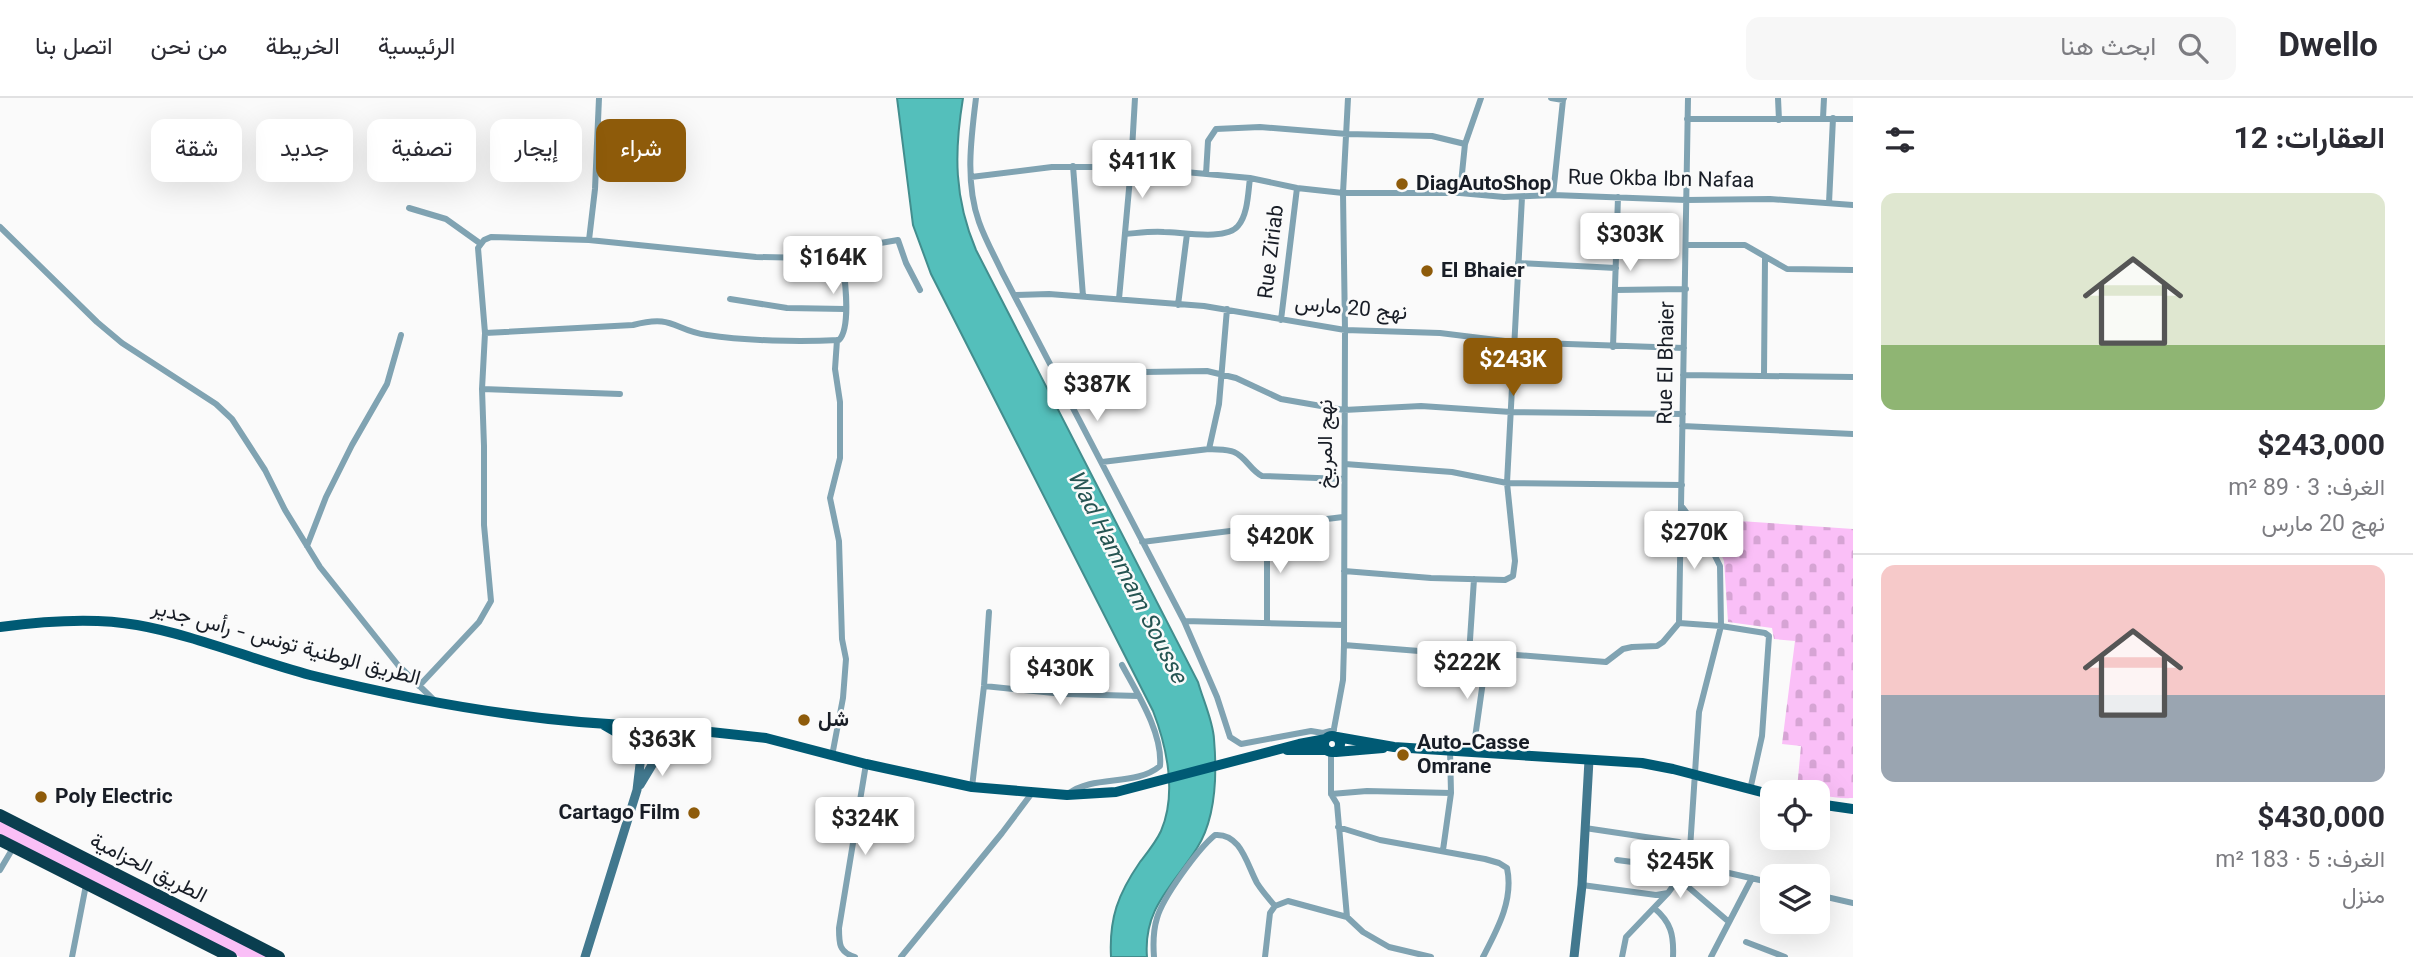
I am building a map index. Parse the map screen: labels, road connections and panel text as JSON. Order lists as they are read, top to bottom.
{
  "streets": {
    "highway": ["الطريق الحزامية"],
    "main road": ["الطريق الوطنية تونس - رأس جدير"],
    "street": [
      "Rue Okba Ibn Nafaa",
      "Rue Ziriab",
      "نهج 20 مارس",
      "Rue El Bhaier",
      "نهج المريخ"
    ]
  },
  "crossings": [
    ["Rue Okba Ibn Nafaa", "Rue Ziriab"],
    ["Rue Okba Ibn Nafaa", "Rue El Bhaier"],
    ["Rue Okba Ibn Nafaa", "نهج المريخ"],
    ["Rue Ziriab", "نهج 20 مارس"],
    ["نهج 20 مارس", "Rue El Bhaier"],
    ["نهج 20 مارس", "نهج المريخ"],
    ["نهج المريخ", "الطريق الوطنية تونس - رأس جدير"]
  ],
  "water": ["Wad Hammam Sousse"],
  "places": [
    "DiagAutoShop",
    "El Bhaier",
    "شل",
    "Auto-Casse Omrane",
    "Poly Electric",
    "Cartago Film"
  ],
  "page": {
    "header": "Dwello",
    "search": "ابحث هنا",
    "nav": [
      "الرئيسية",
      "الخريطة",
      "من نحن",
      "اتصل بنا"
    ],
    "heading": "العقارات: 12",
    "chip": [
      "شراء",
      "إيجار",
      "تصفية",
      "جديد",
      "شقة"
    ],
    "price": [
      "$411K",
      "$303K",
      "$164K",
      "$243K",
      "$387K",
      "$270K",
      "$420K",
      "$222K",
      "$430K",
      "$363K",
      "$324K",
      "$245K"
    ],
    "list": [
      {
        "name": "$243,000",
        "note": "الغرف: 3 · 89 m² · نهج 20 مارس"
      },
      {
        "name": "$430,000",
        "note": "الغرف: 5 · 183 m² · منزل"
      }
    ]
  }
}
